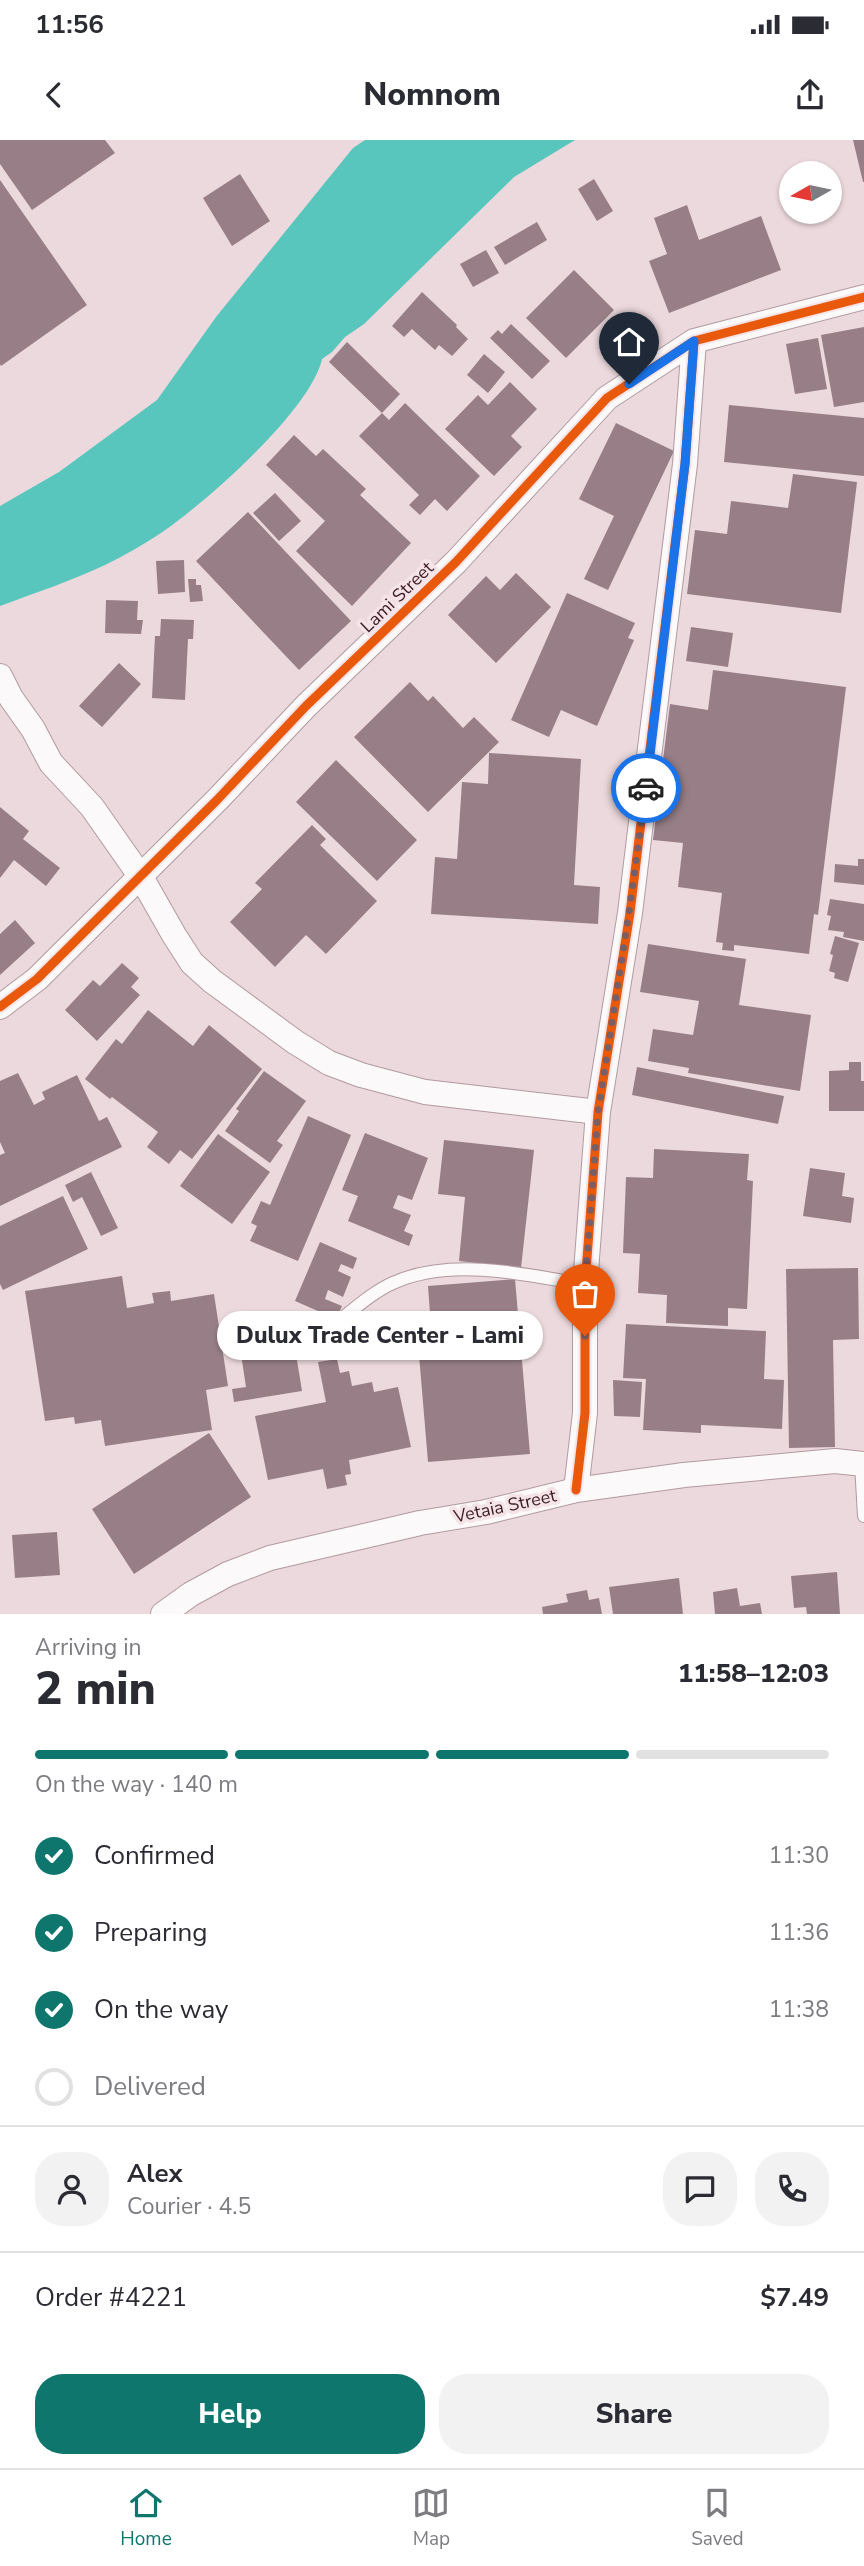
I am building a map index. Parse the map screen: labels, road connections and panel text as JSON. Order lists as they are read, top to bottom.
{
  "streets": {
    "street": ["Lami Street", "Vetaia Street"]
  },
  "places": ["Dulux Trade Center - Lami"],
  "north": "left",
  "page": {
    "status": "11:56",
    "header": "Nomnom",
    "bubble": "Dulux Trade Center - Lami",
    "heading": ["2 min", "Arriving in", "11:58–12:03"],
    "panel": [
      "Alex",
      "Courier · 4.5",
      "Order #4221",
      "$7.49"
    ],
    "bar": "On the way · 140 m",
    "list": [
      ["Confirmed", "11:30"],
      ["Preparing", "11:36"],
      ["On the way", "11:38"],
      "Delivered"
    ],
    "buttons": ["Help", "Share"],
    "tabs": ["Home", "Map", "Saved"]
  }
}
